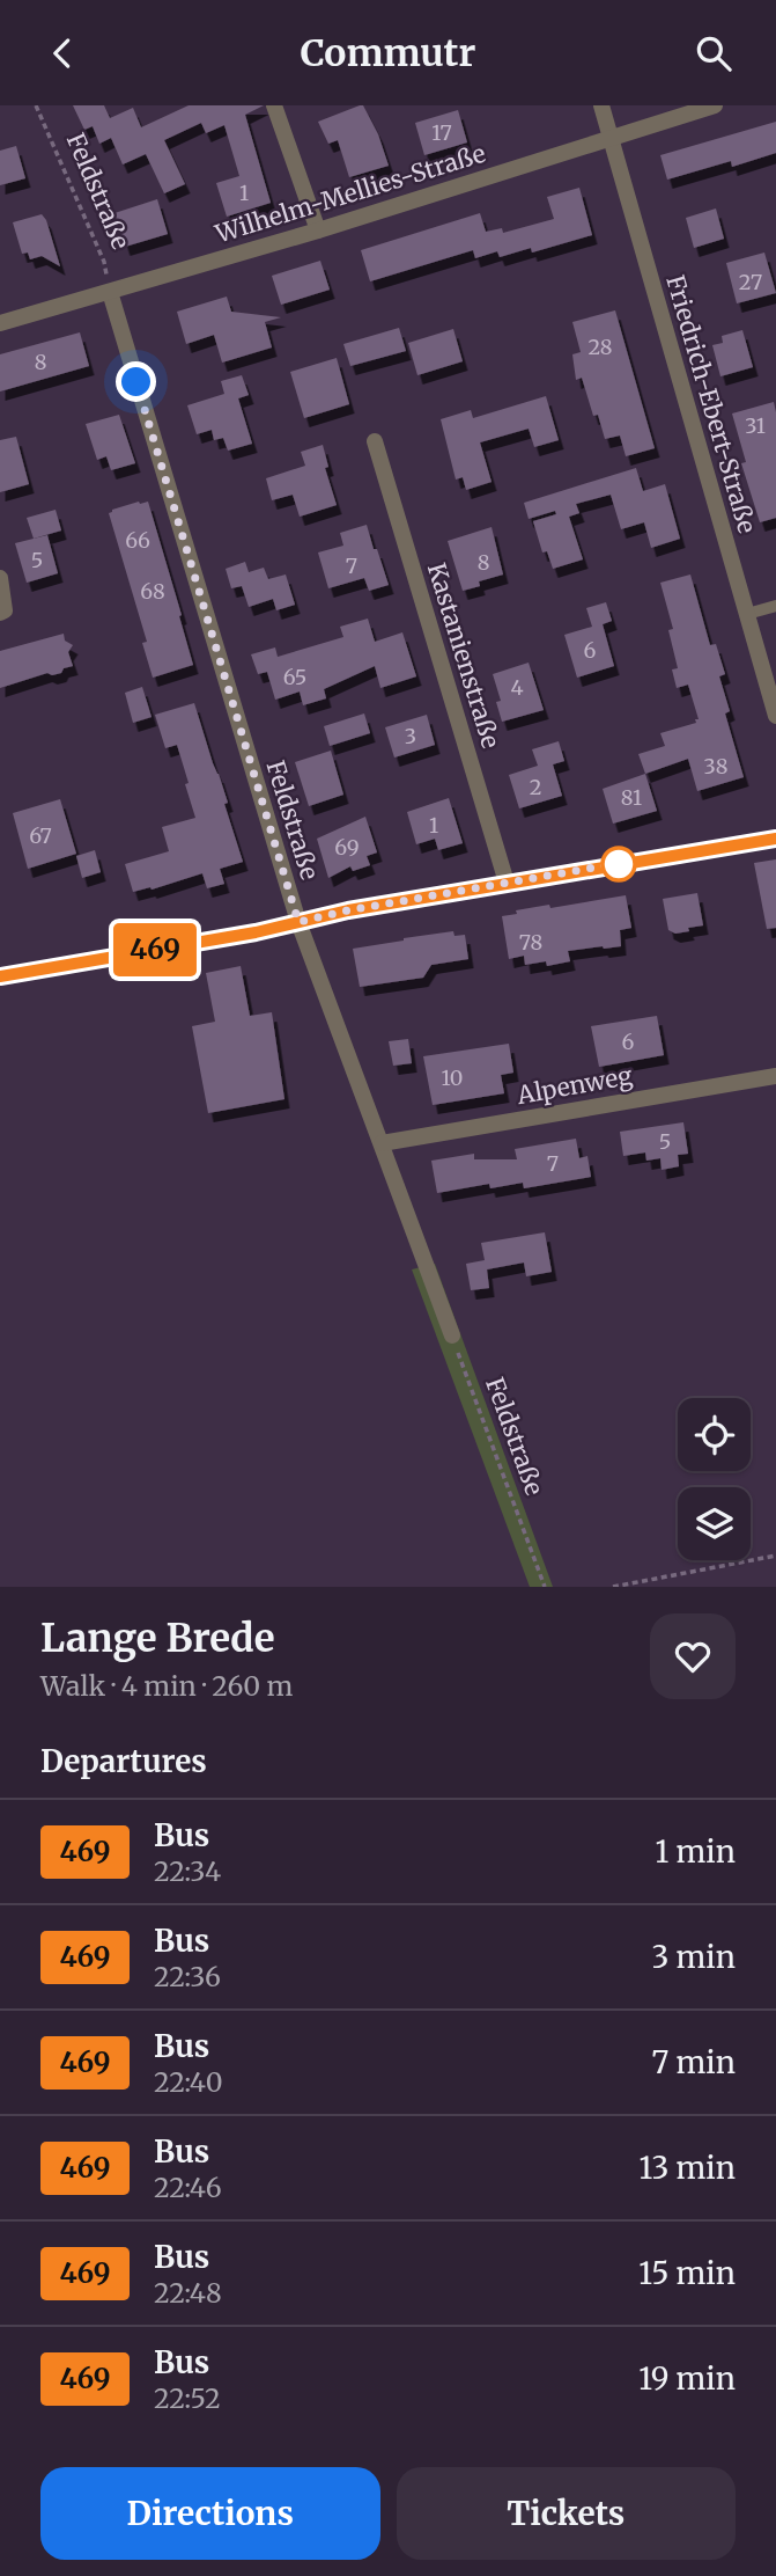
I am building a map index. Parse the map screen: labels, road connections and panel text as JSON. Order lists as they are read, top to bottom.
{
  "streets": {
    "street": [
      "Feldstraße",
      "Wilhelm-Mellies-Straße",
      "Friedrich-Ebert-Straße",
      "Kastanienstraße",
      "Alpenweg"
    ]
  },
  "crossings": [
    ["Feldstraße", "Wilhelm-Mellies-Straße"],
    ["Feldstraße", "Alpenweg"],
    ["Wilhelm-Mellies-Straße", "Friedrich-Ebert-Straße"]
  ],
  "lines": ["bus line 469"],
  "house_numbers": [
    "17",
    "1",
    "27",
    "28",
    "8",
    "31",
    "66",
    "5",
    "8",
    "7",
    "68",
    "6",
    "65",
    "4",
    "3",
    "38",
    "2",
    "81",
    "1",
    "67",
    "69",
    "78",
    "6",
    "10",
    "5",
    "7"
  ],
  "page": {
    "header": "Commutr",
    "on_map": "469",
    "heading": [
      ["Lange Brede", "Walk · 4 min · 260 m"],
      "Departures"
    ],
    "list": [
      {
        "mark": "469",
        "name": "Bus",
        "note": "22:34",
        "value": "1 min"
      },
      {
        "mark": "469",
        "name": "Bus",
        "note": "22:36",
        "value": "3 min"
      },
      {
        "mark": "469",
        "name": "Bus",
        "note": "22:40",
        "value": "7 min"
      },
      {
        "mark": "469",
        "name": "Bus",
        "note": "22:46",
        "value": "13 min"
      },
      {
        "mark": "469",
        "name": "Bus",
        "note": "22:48",
        "value": "15 min"
      },
      {
        "mark": "469",
        "name": "Bus",
        "note": "22:52",
        "value": "19 min"
      }
    ],
    "buttons": ["Directions", "Tickets"]
  }
}
